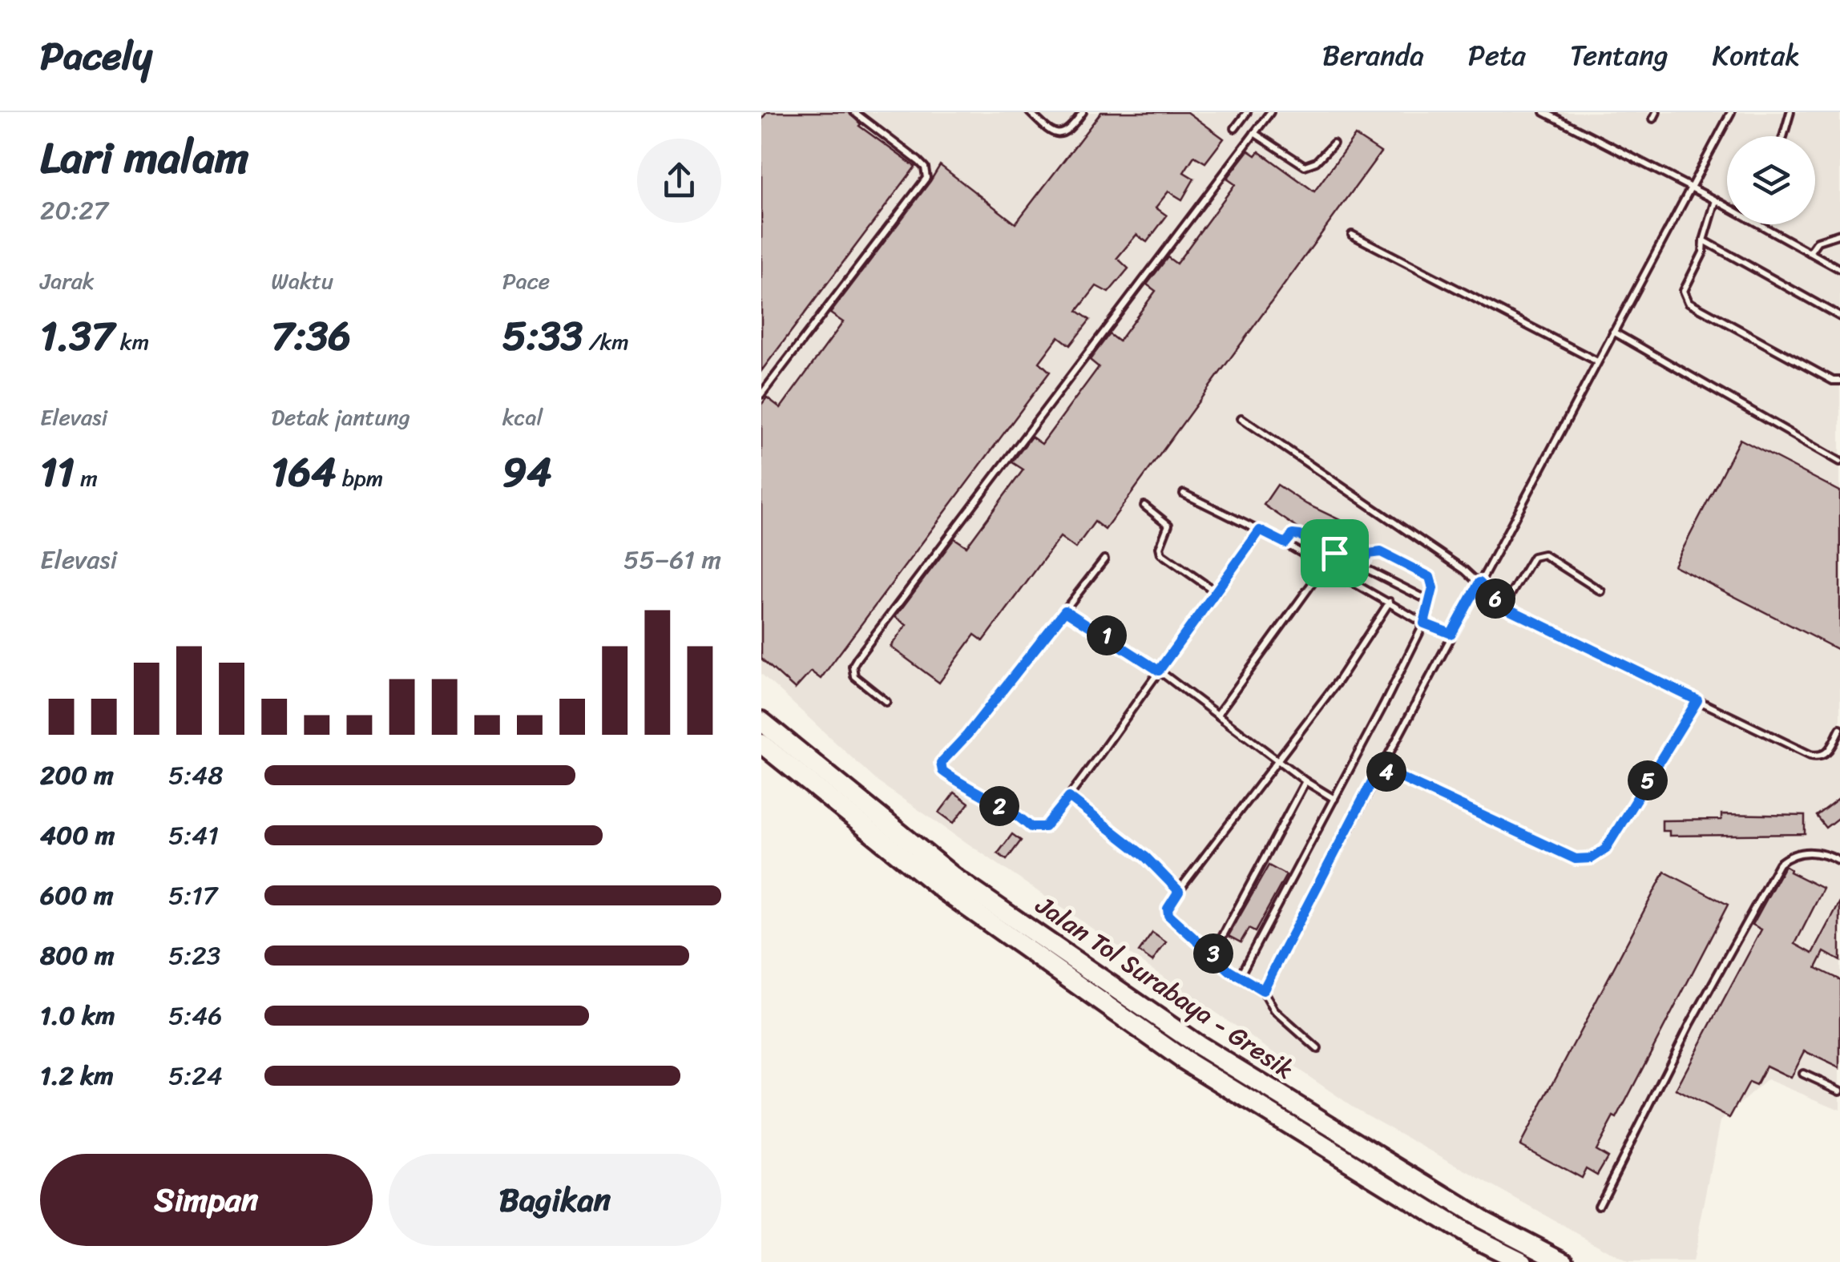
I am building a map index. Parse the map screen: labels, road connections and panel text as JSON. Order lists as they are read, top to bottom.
{
  "streets": {
    "highway": ["Jalan Tol Surabaya - Gresik"]
  },
  "page": {
    "header": "Pacely",
    "nav": [
      "Beranda",
      "Peta",
      "Tentang",
      "Kontak"
    ],
    "heading": ["Lari malam", "20:27"],
    "stats": [
      ["Jarak", "1.37 km"],
      ["Waktu", "7:36"],
      ["Pace", "5:33 /km"],
      ["Elevasi", "11 m"],
      ["Detak jantung", "164 bpm"],
      ["kcal", "94"]
    ],
    "chart": ["Elevasi", "55–61 m"],
    "pins": [
      "6",
      "1",
      "4",
      "5",
      "2",
      "3"
    ],
    "list": [
      {
        "name": "200 m",
        "note": "5:48"
      },
      {
        "name": "400 m",
        "note": "5:41"
      },
      {
        "name": "600 m",
        "note": "5:17"
      },
      {
        "name": "800 m",
        "note": "5:23"
      },
      {
        "name": "1.0 km",
        "note": "5:46"
      },
      {
        "name": "1.2 km",
        "note": "5:24"
      }
    ],
    "buttons": ["Simpan", "Bagikan"]
  }
}
